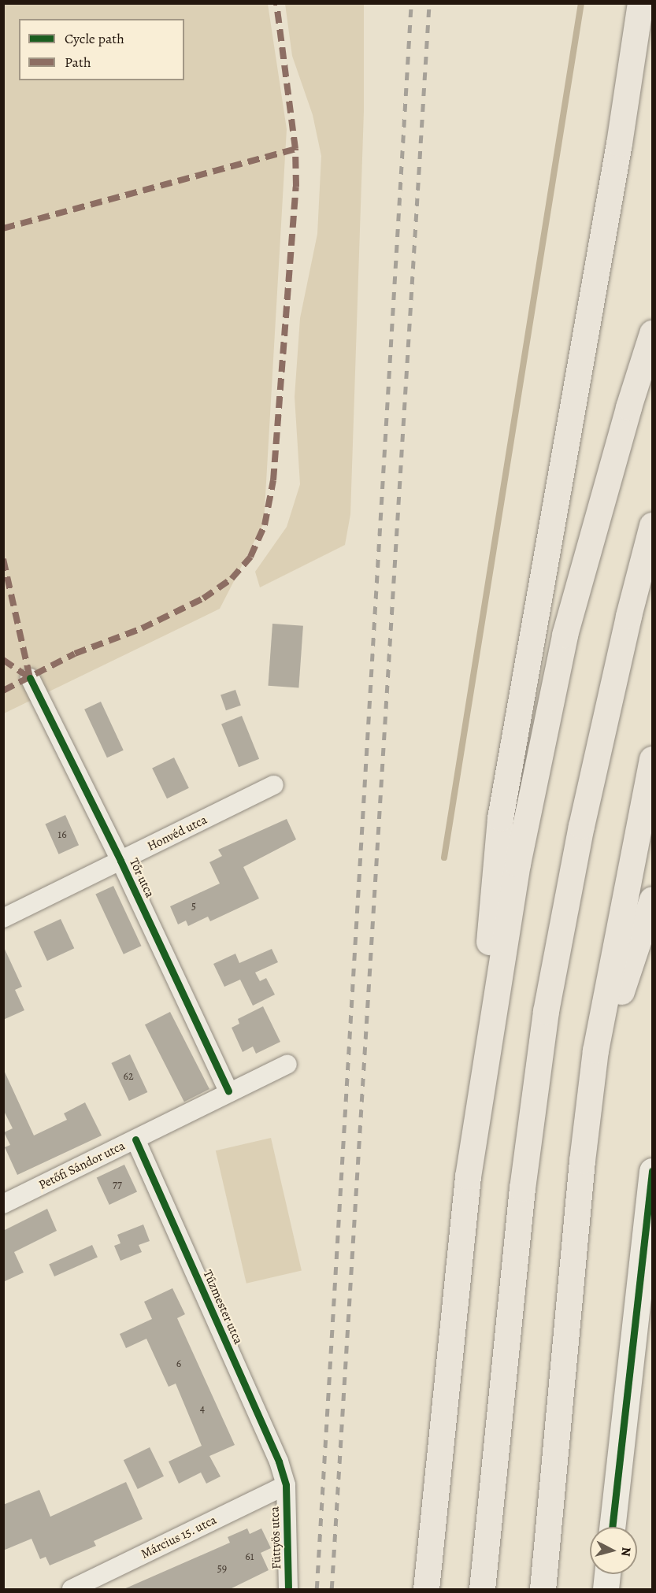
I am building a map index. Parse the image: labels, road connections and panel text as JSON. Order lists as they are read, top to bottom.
{
  "streets": {
    "street": [
      "Honvéd utca",
      "Tőr utca",
      "Petőfi Sándor utca",
      "Tűzmester utca",
      "Március 15. utca",
      "Füttyös utca"
    ]
  },
  "crossings": [
    ["Honvéd utca", "Tőr utca"],
    ["Tőr utca", "Petőfi Sándor utca"],
    ["Petőfi Sándor utca", "Tűzmester utca"],
    ["Tűzmester utca", "Március 15. utca"],
    ["Tűzmester utca", "Füttyös utca"],
    ["Március 15. utca", "Füttyös utca"]
  ],
  "house_numbers": [
    "16",
    "5",
    "62",
    "77",
    "6",
    "4",
    "61",
    "59"
  ],
  "legend": ["Cycle path", "Path"],
  "north": "right"
}
